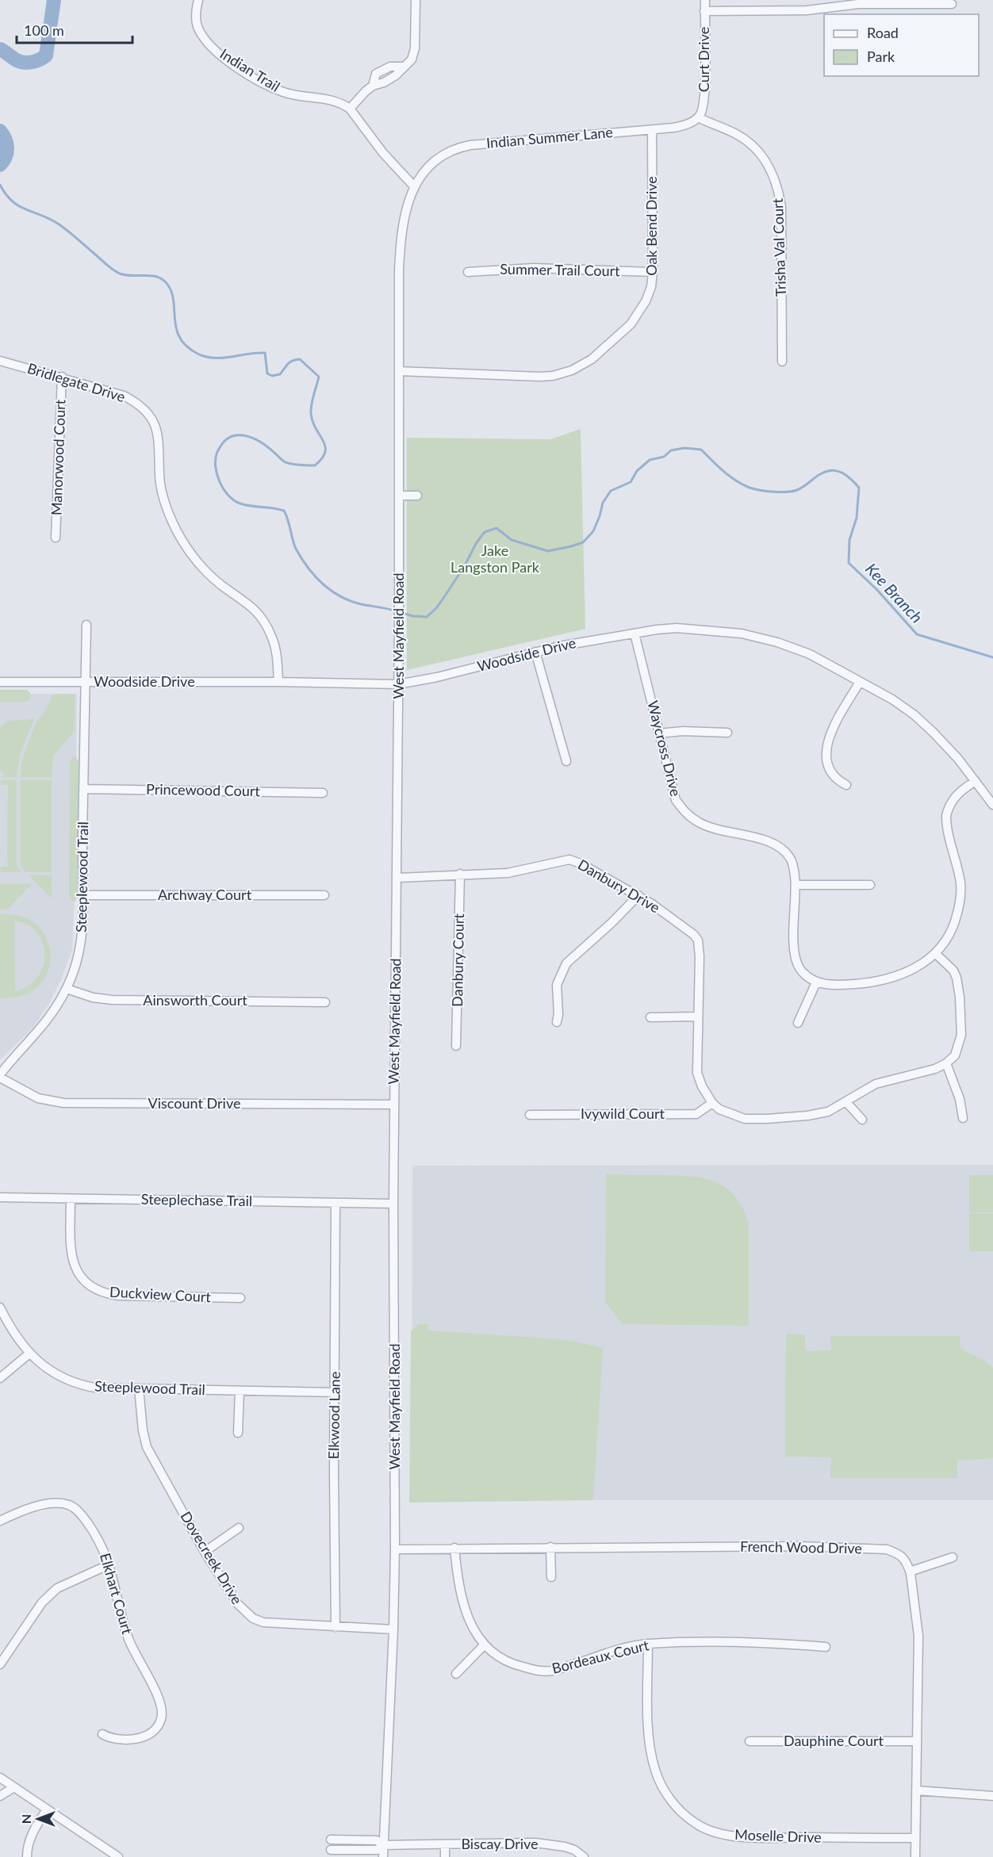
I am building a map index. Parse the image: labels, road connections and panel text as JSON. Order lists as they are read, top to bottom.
{
  "streets": {
    "street": [
      "Curt Drive",
      "Indian Trail",
      "Indian Summer Lane",
      "Oak Bend Drive",
      "Trisha Val Court",
      "Summer Trail Court",
      "Bridlegate Drive",
      "Manorwood Court",
      "West Mayfield Road",
      "Woodside Drive",
      "Waycross Drive",
      "Princewood Court",
      "Steeplewood Trail",
      "Danbury Drive",
      "Archway Court",
      "Danbury Court",
      "Ainsworth Court",
      "Viscount Drive",
      "Ivywild Court",
      "Steeplechase Trail",
      "Duckview Court",
      "Elkwood Lane",
      "French Wood Drive",
      "Dovecreek Drive",
      "Elkhart Court",
      "Bordeaux Court",
      "Dauphine Court",
      "Moselle Drive",
      "Biscay Drive"
    ]
  },
  "crossings": [
    ["Curt Drive", "Indian Summer Lane"],
    ["Curt Drive", "Trisha Val Court"],
    ["Indian Summer Lane", "Oak Bend Drive"],
    ["Indian Summer Lane", "Trisha Val Court"],
    ["Indian Summer Lane", "West Mayfield Road"],
    ["Oak Bend Drive", "Summer Trail Court"],
    ["Oak Bend Drive", "West Mayfield Road"],
    ["Bridlegate Drive", "Manorwood Court"],
    ["Bridlegate Drive", "Woodside Drive"],
    ["West Mayfield Road", "Woodside Drive"],
    ["West Mayfield Road", "Danbury Drive"],
    ["West Mayfield Road", "Viscount Drive"],
    ["West Mayfield Road", "Steeplechase Trail"],
    ["West Mayfield Road", "French Wood Drive"],
    ["West Mayfield Road", "Dovecreek Drive"],
    ["West Mayfield Road", "Biscay Drive"],
    ["Woodside Drive", "Waycross Drive"],
    ["Woodside Drive", "Steeplewood Trail"],
    ["Princewood Court", "Steeplewood Trail"],
    ["Steeplewood Trail", "Archway Court"],
    ["Steeplewood Trail", "Ainsworth Court"],
    ["Steeplewood Trail", "Viscount Drive"],
    ["Steeplewood Trail", "Elkwood Lane"],
    ["Steeplewood Trail", "Dovecreek Drive"],
    ["Danbury Drive", "Danbury Court"],
    ["Danbury Drive", "Ivywild Court"],
    ["Steeplechase Trail", "Duckview Court"],
    ["Steeplechase Trail", "Elkwood Lane"],
    ["Elkwood Lane", "Dovecreek Drive"],
    ["French Wood Drive", "Bordeaux Court"],
    ["French Wood Drive", "Dauphine Court"],
    ["French Wood Drive", "Moselle Drive"],
    ["Bordeaux Court", "Moselle Drive"]
  ],
  "water": ["Kee Branch"],
  "parks": ["Jake Langston Park"],
  "legend": ["Road", "Park"],
  "scale_bar": "100 m",
  "north": "left"
}
